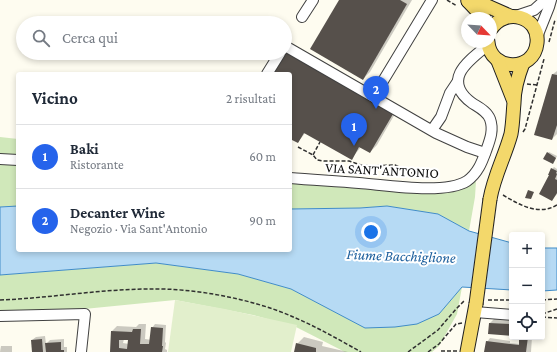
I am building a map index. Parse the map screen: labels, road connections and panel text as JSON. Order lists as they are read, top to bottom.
{
  "streets": {
    "street": ["VIA SANT'ANTONIO"]
  },
  "water": ["Fiume Bacchiglione"],
  "north": "bottom right",
  "page": {
    "search": "Cerca qui",
    "heading": ["Vicino", "2 risultati"],
    "pins": ["2", "1"],
    "list": [
      {
        "mark": "1",
        "name": "Baki",
        "note": "Ristorante",
        "value": "60 m"
      },
      {
        "mark": "2",
        "name": "Decanter Wine",
        "note": "Negozio · Via Sant'Antonio",
        "value": "90 m"
      }
    ],
    "map_buttons": ["+", "−"]
  }
}
